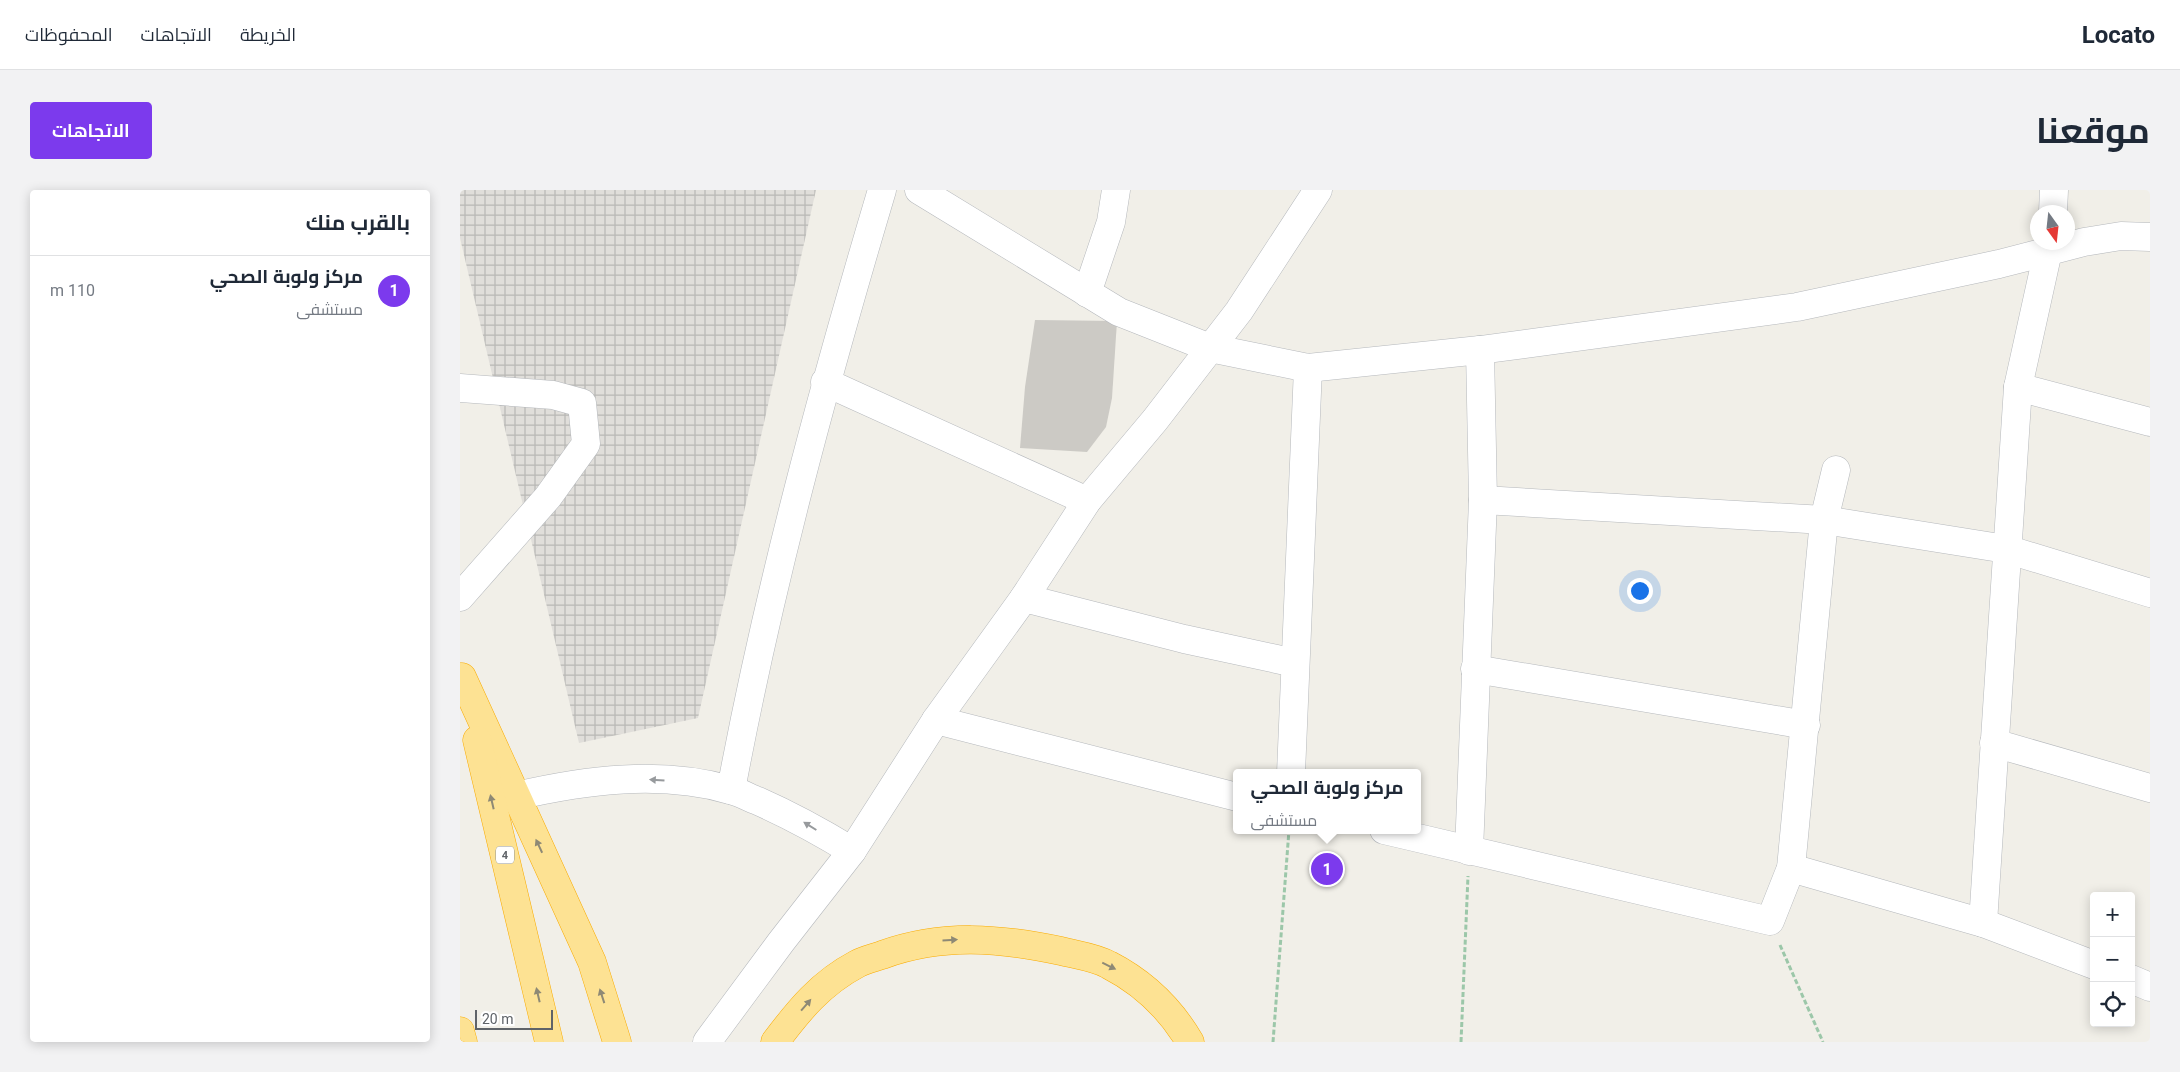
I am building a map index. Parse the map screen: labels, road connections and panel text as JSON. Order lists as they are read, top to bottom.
{
  "streets": {
    "highway": ["4"]
  },
  "scale_bar": "20 m",
  "north": "bottom",
  "page": {
    "header": "Locato",
    "nav": ["الخريطة", "الاتجاهات", "المحفوظات"],
    "title": "موقعنا",
    "buttons": "الاتجاهات",
    "heading": "بالقرب منك",
    "list": [
      {
        "mark": "1",
        "name": "مركز ولوبة الصحي",
        "note": "مستشفى",
        "value": "110 m"
      }
    ],
    "popup": ["مركز ولوبة الصحي", "مستشفى"],
    "pins": "1",
    "map_buttons": ["+", "−"],
    "scale": "20 m"
  }
}
